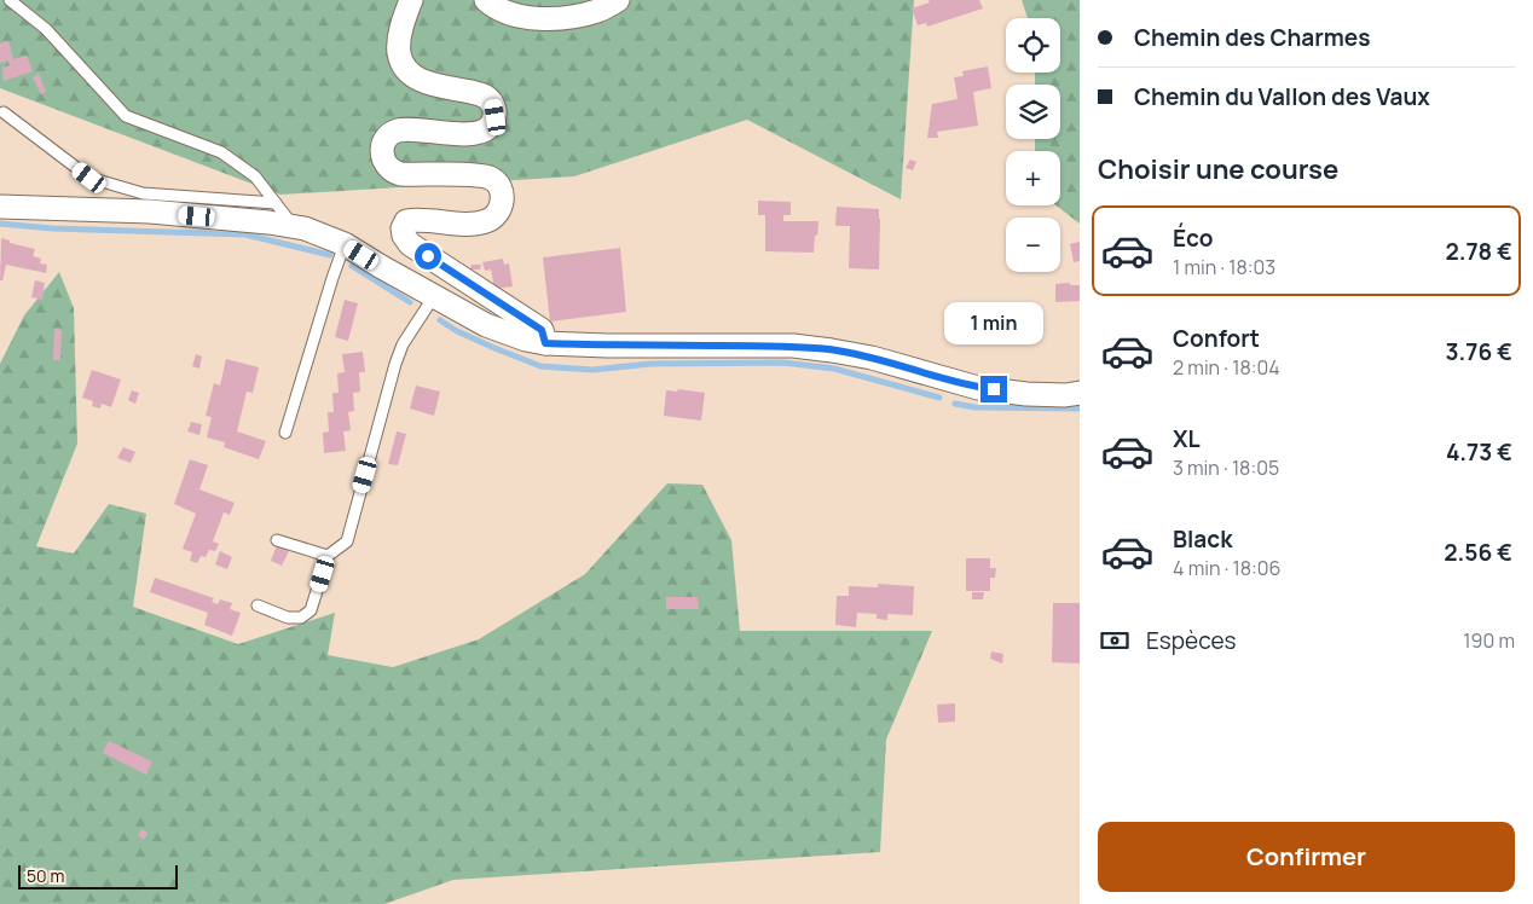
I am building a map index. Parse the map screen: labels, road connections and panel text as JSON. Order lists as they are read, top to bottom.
{
  "scale_bar": "50 m",
  "page": {
    "banner": ["Chemin des Charmes", "Chemin du Vallon des Vaux"],
    "map_buttons": ["+", "−"],
    "heading": "Choisir une course",
    "list": [
      {
        "name": "Éco",
        "note": "1 min · 18:03",
        "value": "2.78 €"
      },
      {
        "name": "Confort",
        "note": "2 min · 18:04",
        "value": "3.76 €"
      },
      {
        "name": "XL",
        "note": "3 min · 18:05",
        "value": "4.73 €"
      },
      {
        "name": "Black",
        "note": "4 min · 18:06",
        "value": "2.56 €"
      }
    ],
    "bubble": "1 min",
    "pay": ["Espèces", "190 m"],
    "buttons": "Confirmer",
    "scale": "50 m"
  }
}
